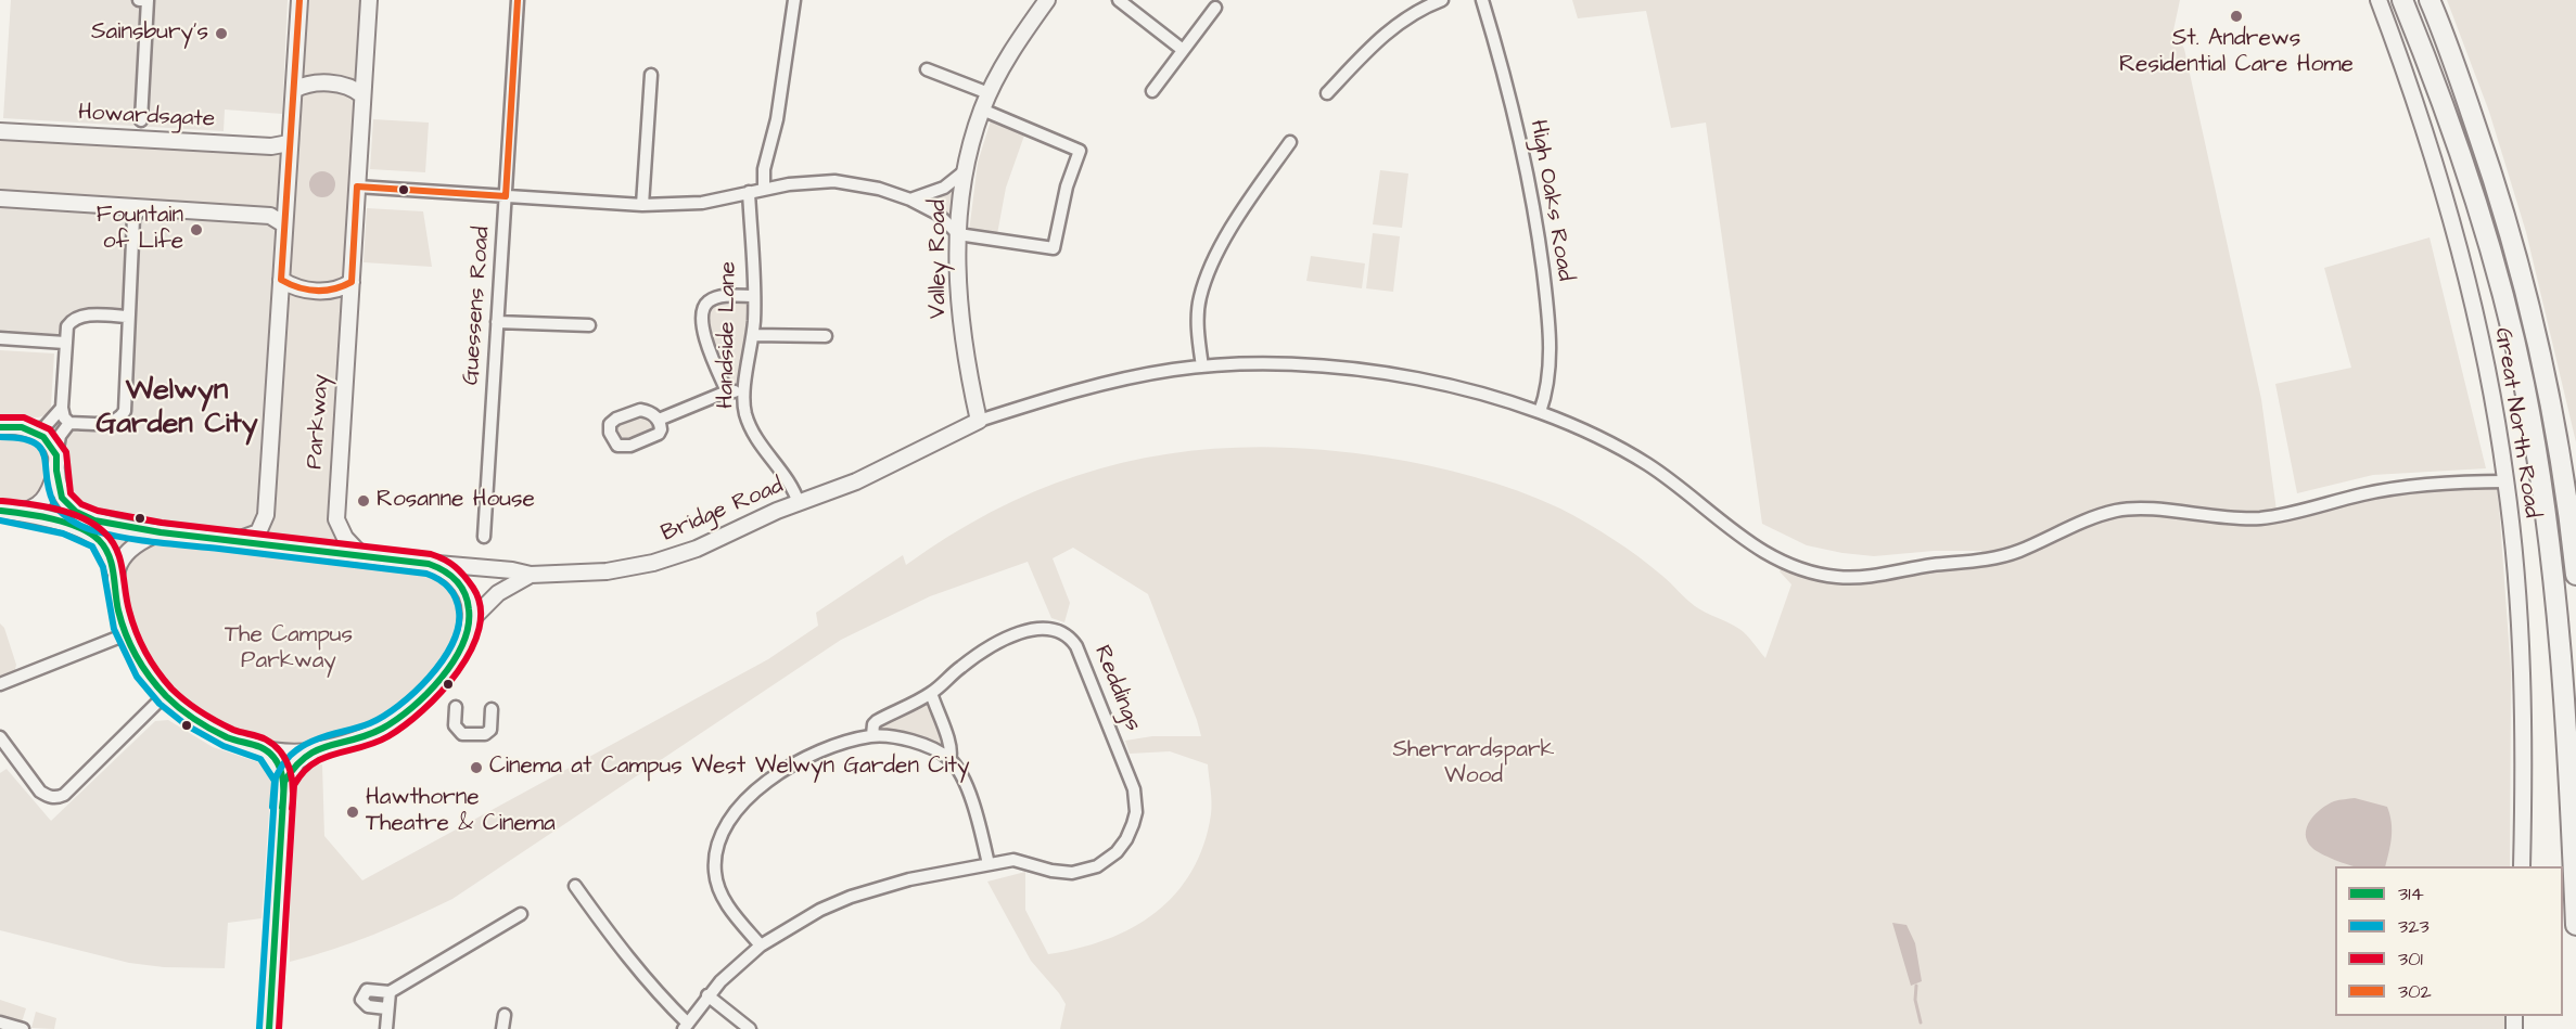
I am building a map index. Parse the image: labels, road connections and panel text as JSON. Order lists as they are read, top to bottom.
{
  "streets": {
    "main road": [
      "Howardsgate",
      "Valley Road",
      "Parkway",
      "Great North Road",
      "Bridge Road"
    ],
    "street": [
      "High Oaks Road",
      "Guessens Road",
      "Handside Lane",
      "Reddings"
    ]
  },
  "crossings": [
    ["Howardsgate", "Parkway"],
    ["Valley Road", "Bridge Road"],
    ["Handside Lane", "Bridge Road"],
    ["Parkway", "Bridge Road"]
  ],
  "districts": ["Welwyn Garden City"],
  "parks": ["The Campus Parkway", "Sherrardspark Wood"],
  "places": [
    "St. Andrews Residential Care Home",
    "Sainsbury's",
    "Fountain of Life",
    "Rosanne House",
    "Cinema at Campus West Welwyn Garden City",
    "Hawthorne Theatre & Cinema"
  ],
  "lines": [
    "transit line 302",
    "transit line 301",
    "transit line 314",
    "transit line 323"
  ],
  "legend": [
    "314",
    "323",
    "301",
    "302"
  ]
}
